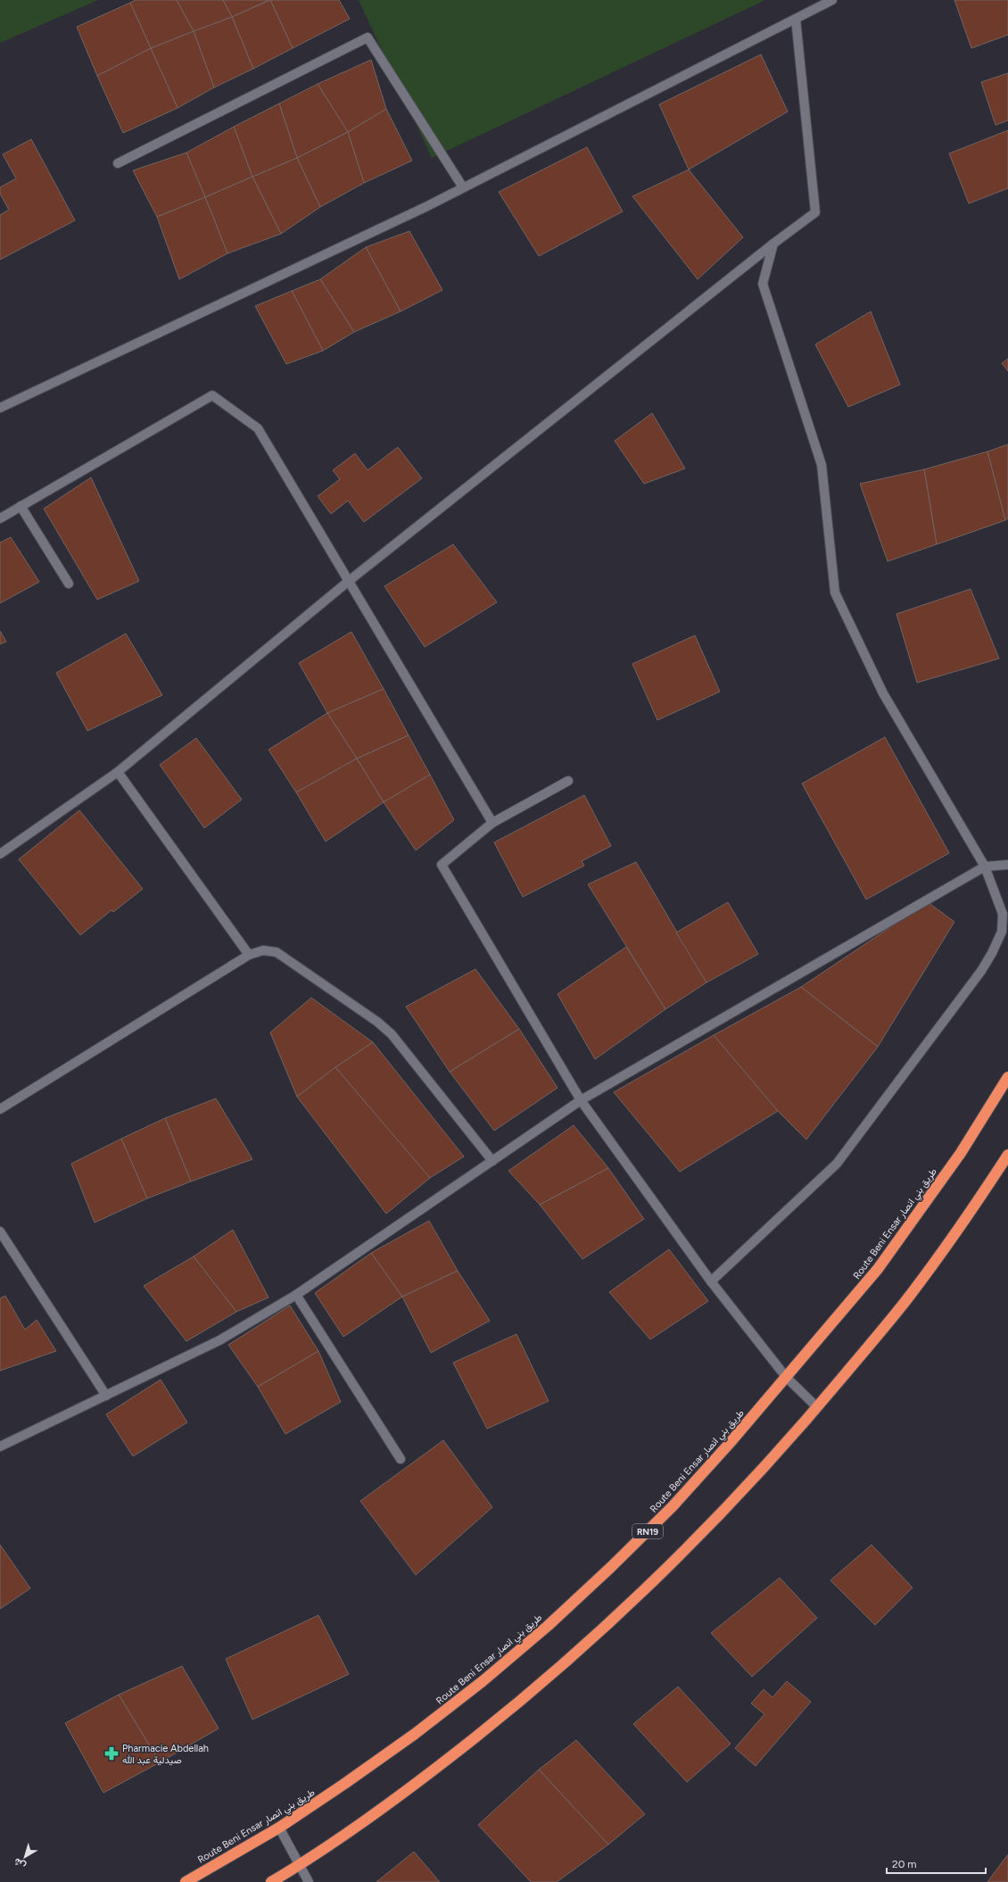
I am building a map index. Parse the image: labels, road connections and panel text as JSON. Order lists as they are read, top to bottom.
{
  "streets": {
    "highway": ["Route Beni Ensar طريق بني انصار", "RN19"]
  },
  "places": {
    "pharmacy": ["Pharmacie Abdellah صيدلية عبد الله"]
  },
  "scale_bar": "20 m",
  "north": "bottom left"
}
